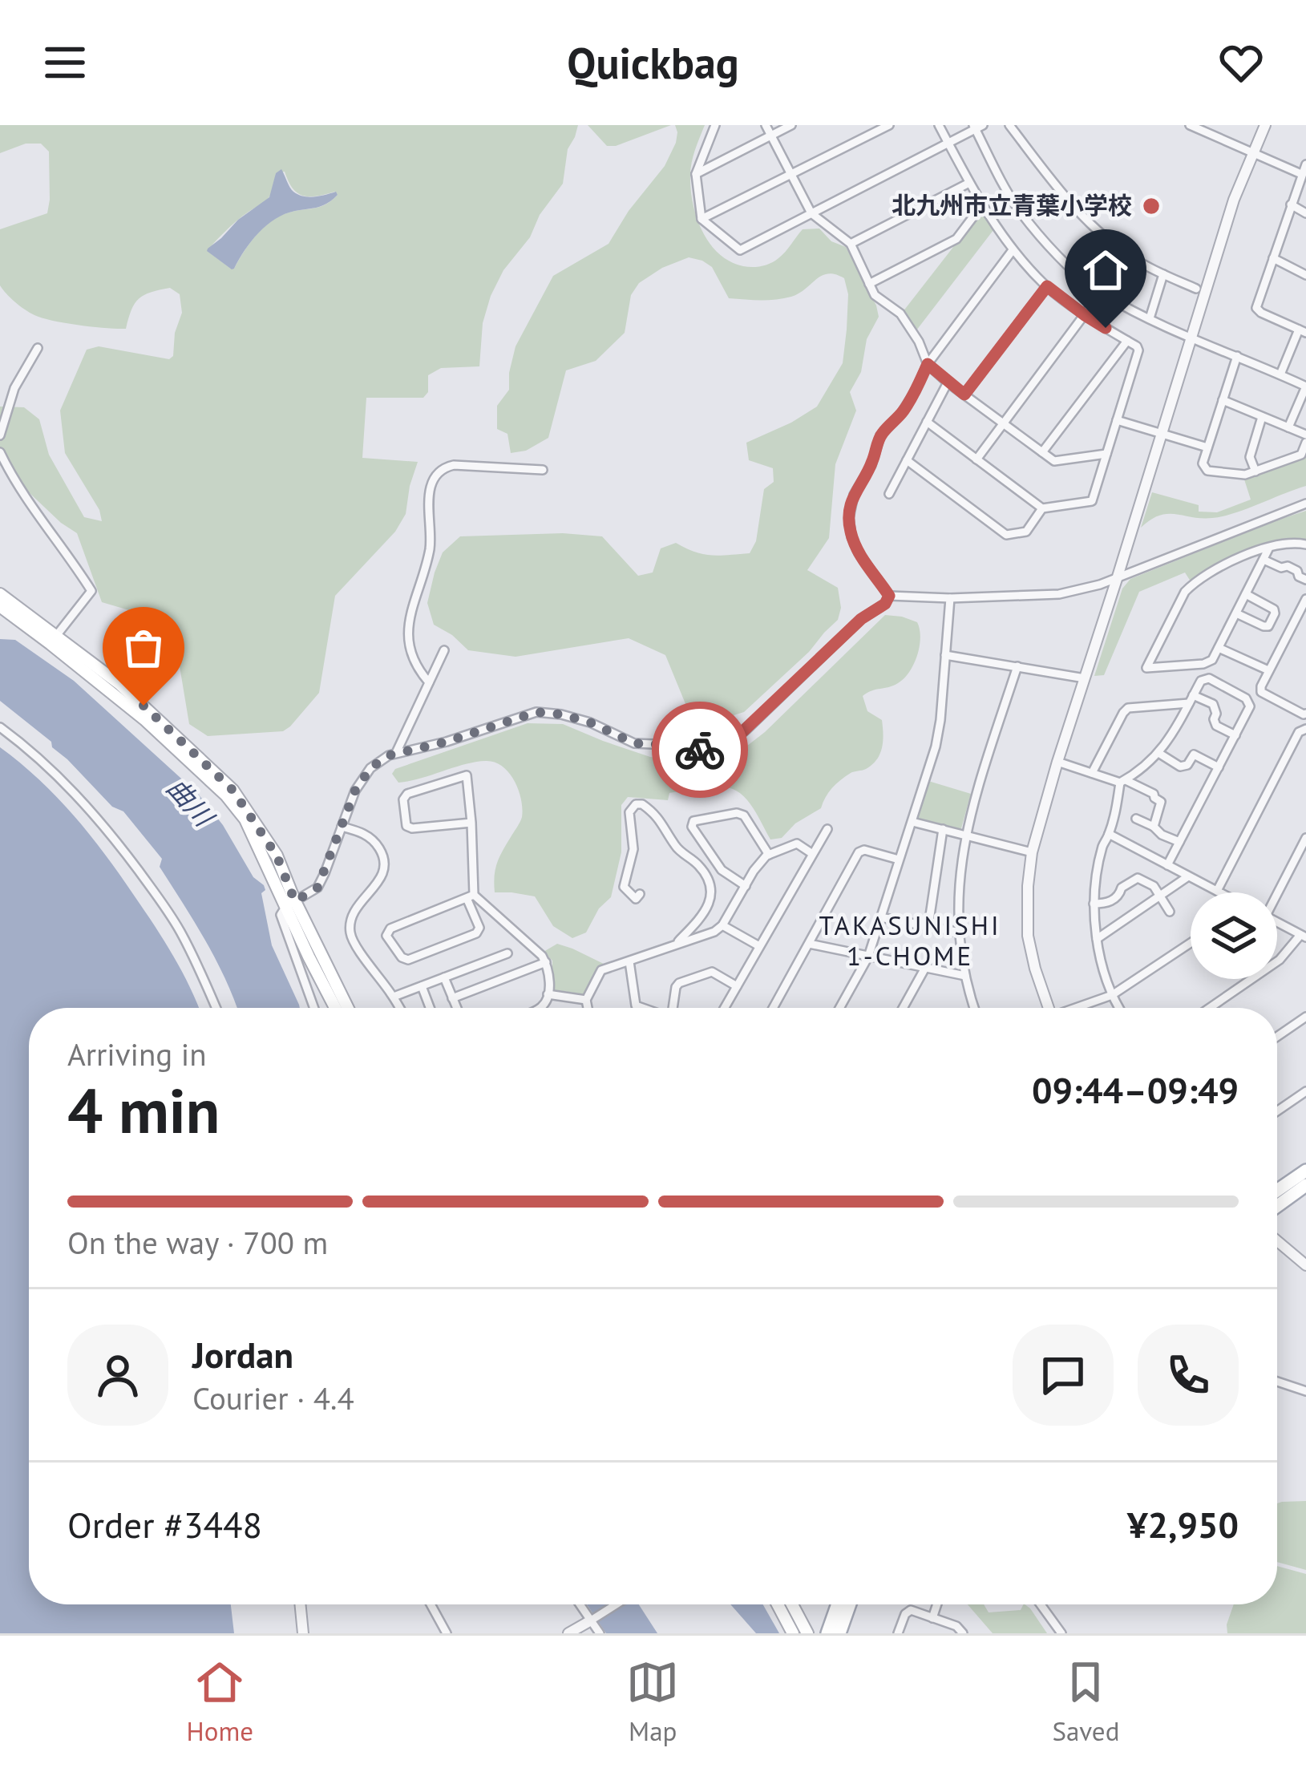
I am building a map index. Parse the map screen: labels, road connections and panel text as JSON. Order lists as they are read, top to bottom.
{
  "districts": ["TAKASUNISHI 1-CHOME"],
  "water": ["曲川"],
  "places": ["北九州市立青葉小学校"],
  "page": {
    "header": "Quickbag",
    "heading": ["4 min", "Arriving in", "09:44–09:49"],
    "panel": [
      "Jordan",
      "Courier · 4.4",
      "Order #3448",
      "¥2,950"
    ],
    "bar": "On the way · 700 m",
    "tabs": ["Home", "Map", "Saved"]
  }
}
